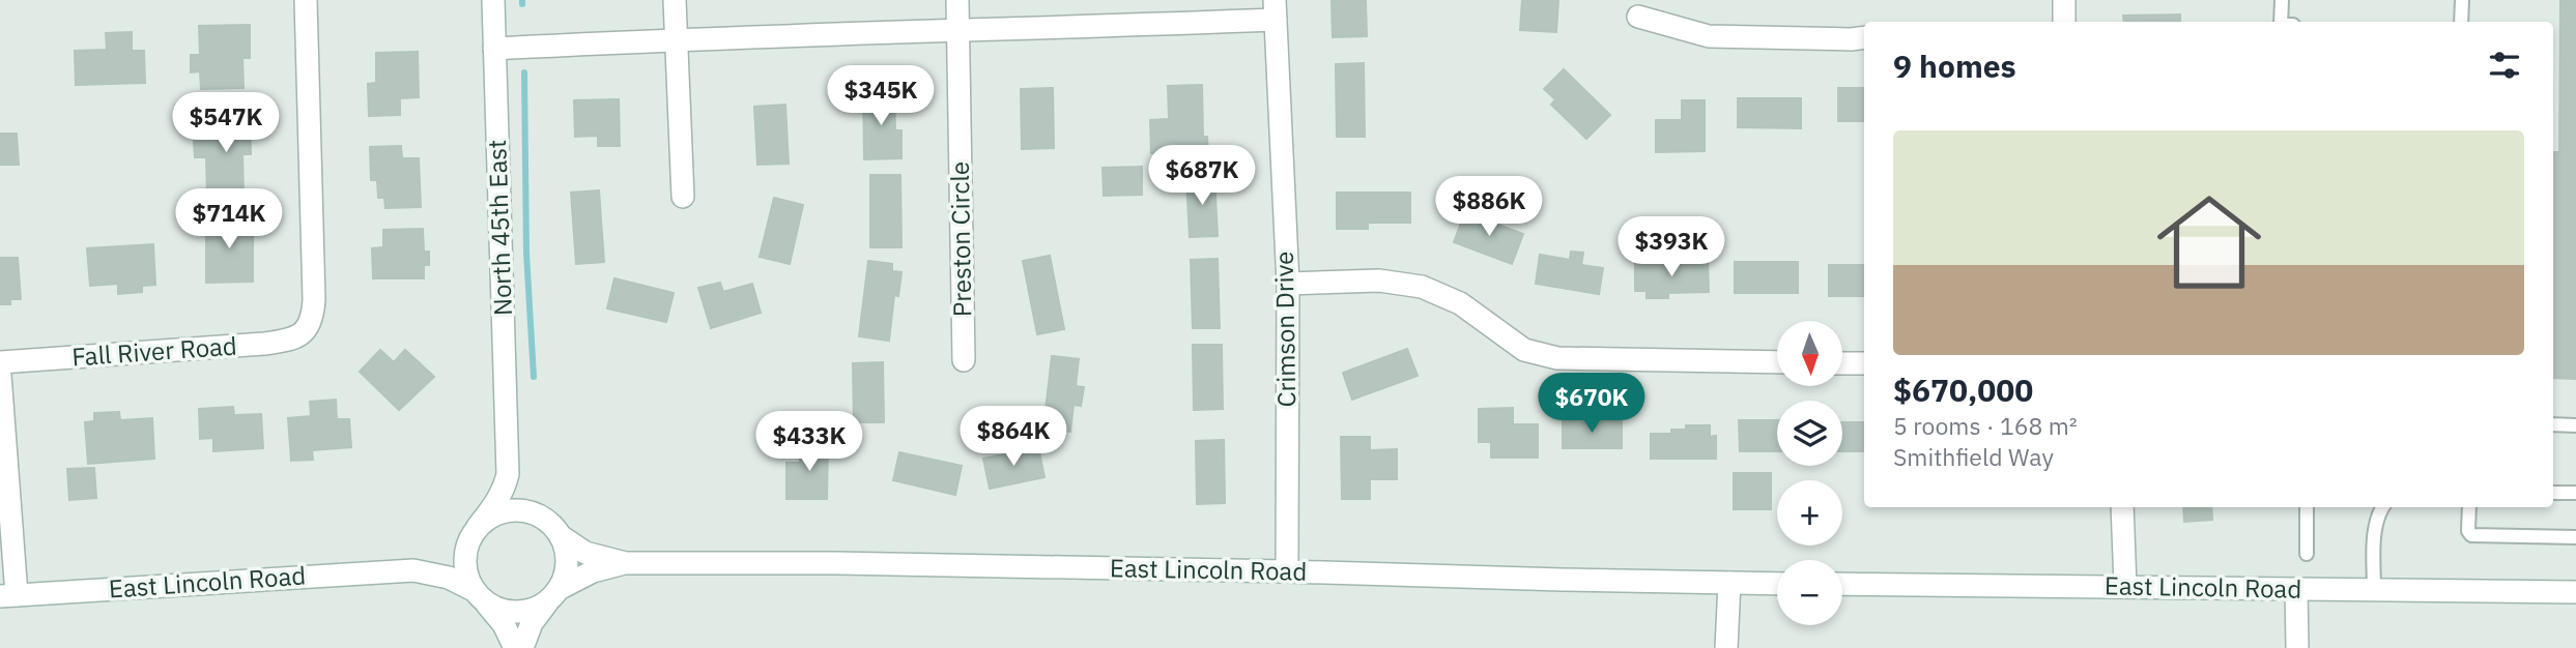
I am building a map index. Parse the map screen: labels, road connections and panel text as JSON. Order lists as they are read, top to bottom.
{
  "streets": {
    "street": [
      "North 45th East",
      "Preston Circle",
      "Crimson Drive",
      "Fall River Road",
      "East Lincoln Road"
    ]
  },
  "crossings": [
    ["North 45th East", "East Lincoln Road"],
    ["Crimson Drive", "East Lincoln Road"]
  ],
  "north": "bottom",
  "page": {
    "heading": "9 homes",
    "price": [
      "$345K",
      "$547K",
      "$687K",
      "$886K",
      "$714K",
      "$393K",
      "$670K",
      "$864K",
      "$433K"
    ],
    "list": [
      {
        "name": "$670,000",
        "note": "5 rooms · 168 m² · Smithfield Way"
      }
    ],
    "map_buttons": ["+", "−"]
  }
}
